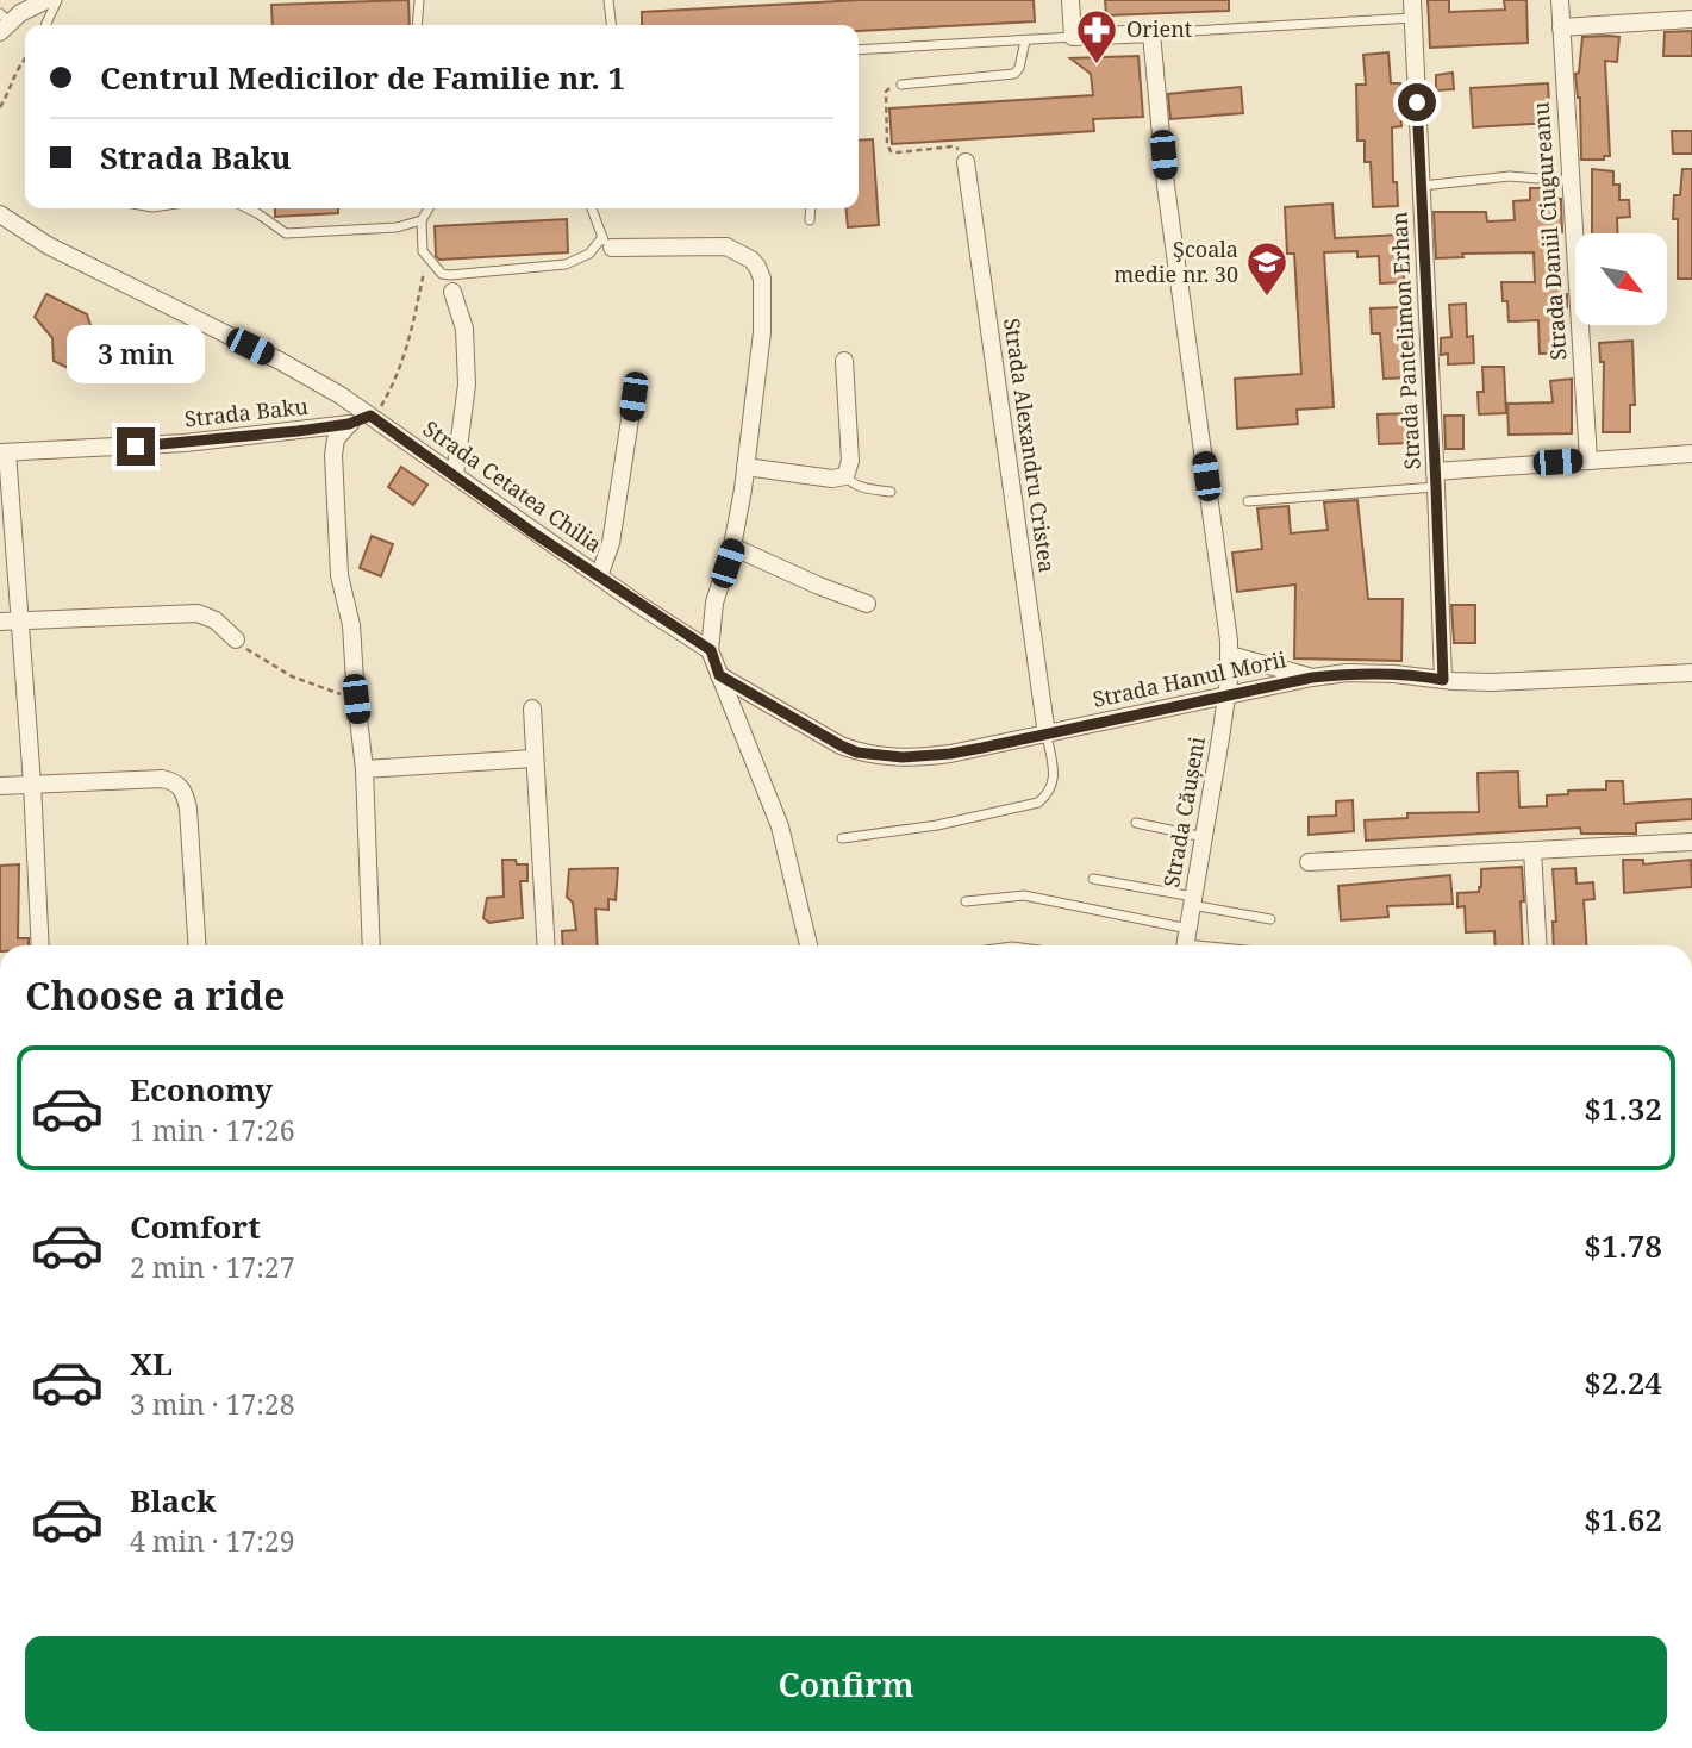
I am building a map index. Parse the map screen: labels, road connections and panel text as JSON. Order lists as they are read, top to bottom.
{
  "streets": {
    "street": [
      "Strada Daniil Ciugureanu",
      "Strada Pantelimon Erhan",
      "Strada Baku",
      "Strada Alexandru Cristea",
      "Strada Cetatea Chilia",
      "Strada Hanul Morii",
      "Strada Căușeni"
    ]
  },
  "crossings": [
    ["Strada Pantelimon Erhan", "Strada Hanul Morii"],
    ["Strada Baku", "Strada Cetatea Chilia"],
    ["Strada Alexandru Cristea", "Strada Hanul Morii"],
    ["Strada Hanul Morii", "Strada Căușeni"]
  ],
  "places": {
    "pharmacy": ["Orient"],
    "school or university": ["Şcoala medie nr. 30"]
  },
  "north": "bottom right",
  "page": {
    "banner": ["Centrul Medicilor de Familie nr. 1", "Strada Baku"],
    "bubble": "3 min",
    "heading": "Choose a ride",
    "list": [
      {
        "name": "Economy",
        "note": "1 min · 17:26",
        "value": "$1.32"
      },
      {
        "name": "Comfort",
        "note": "2 min · 17:27",
        "value": "$1.78"
      },
      {
        "name": "XL",
        "note": "3 min · 17:28",
        "value": "$2.24"
      },
      {
        "name": "Black",
        "note": "4 min · 17:29",
        "value": "$1.62"
      }
    ],
    "buttons": "Confirm"
  }
}
